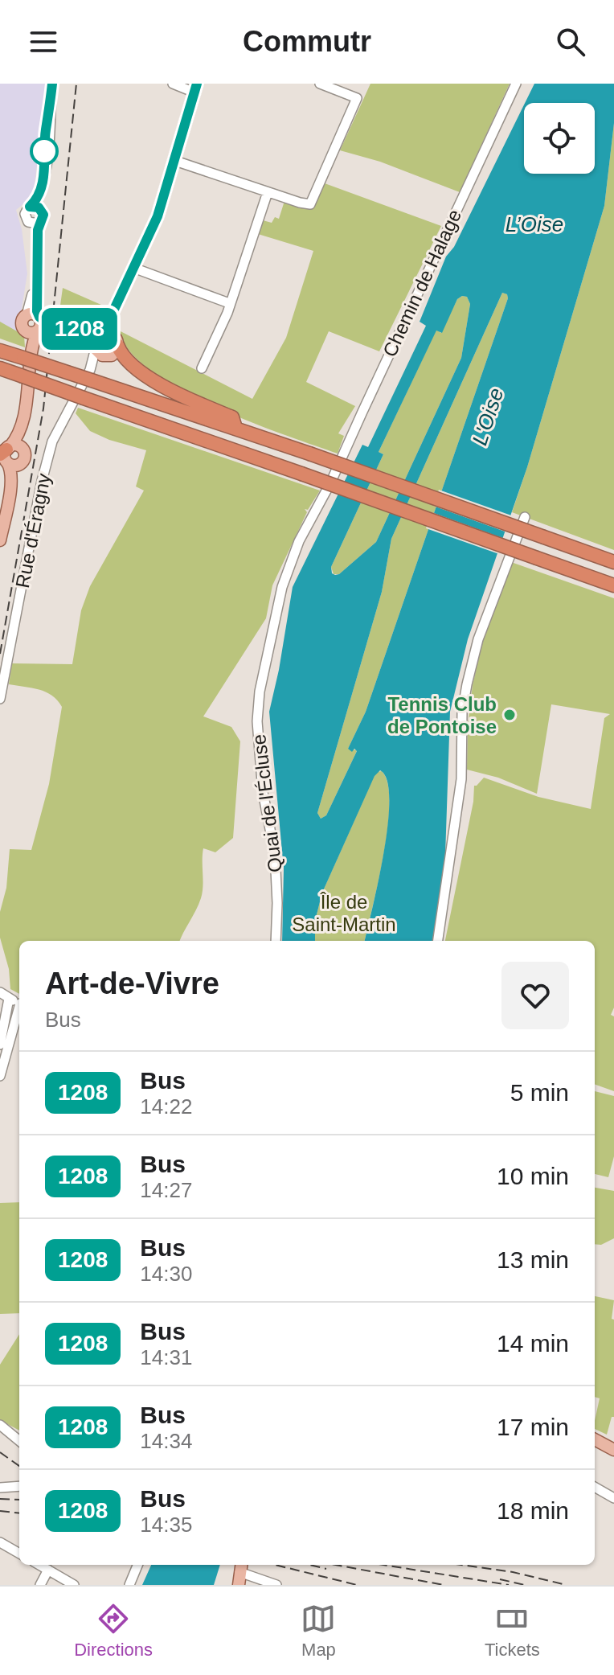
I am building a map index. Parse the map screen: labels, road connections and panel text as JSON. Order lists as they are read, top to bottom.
{
  "streets": {
    "street": ["Chemin de Halage", "Rue d'Éragny", "Quai de l'Écluse"]
  },
  "crossings": [
    ["Chemin de Halage", "Quai de l'Écluse"]
  ],
  "water": ["L’Oise", "L'Oise"],
  "parks": ["Île de Saint-Martin"],
  "places": ["Tennis Club de Pontoise"],
  "lines": ["bus line 1208"],
  "page": {
    "header": "Commutr",
    "on_map": "1208",
    "heading": ["Art-de-Vivre", "Bus"],
    "list": [
      {
        "mark": "1208",
        "name": "Bus",
        "note": "14:22",
        "value": "5 min"
      },
      {
        "mark": "1208",
        "name": "Bus",
        "note": "14:27",
        "value": "10 min"
      },
      {
        "mark": "1208",
        "name": "Bus",
        "note": "14:30",
        "value": "13 min"
      },
      {
        "mark": "1208",
        "name": "Bus",
        "note": "14:31",
        "value": "14 min"
      },
      {
        "mark": "1208",
        "name": "Bus",
        "note": "14:34",
        "value": "17 min"
      },
      {
        "mark": "1208",
        "name": "Bus",
        "note": "14:35",
        "value": "18 min"
      }
    ],
    "tabs": ["Directions", "Map", "Tickets"]
  }
}
